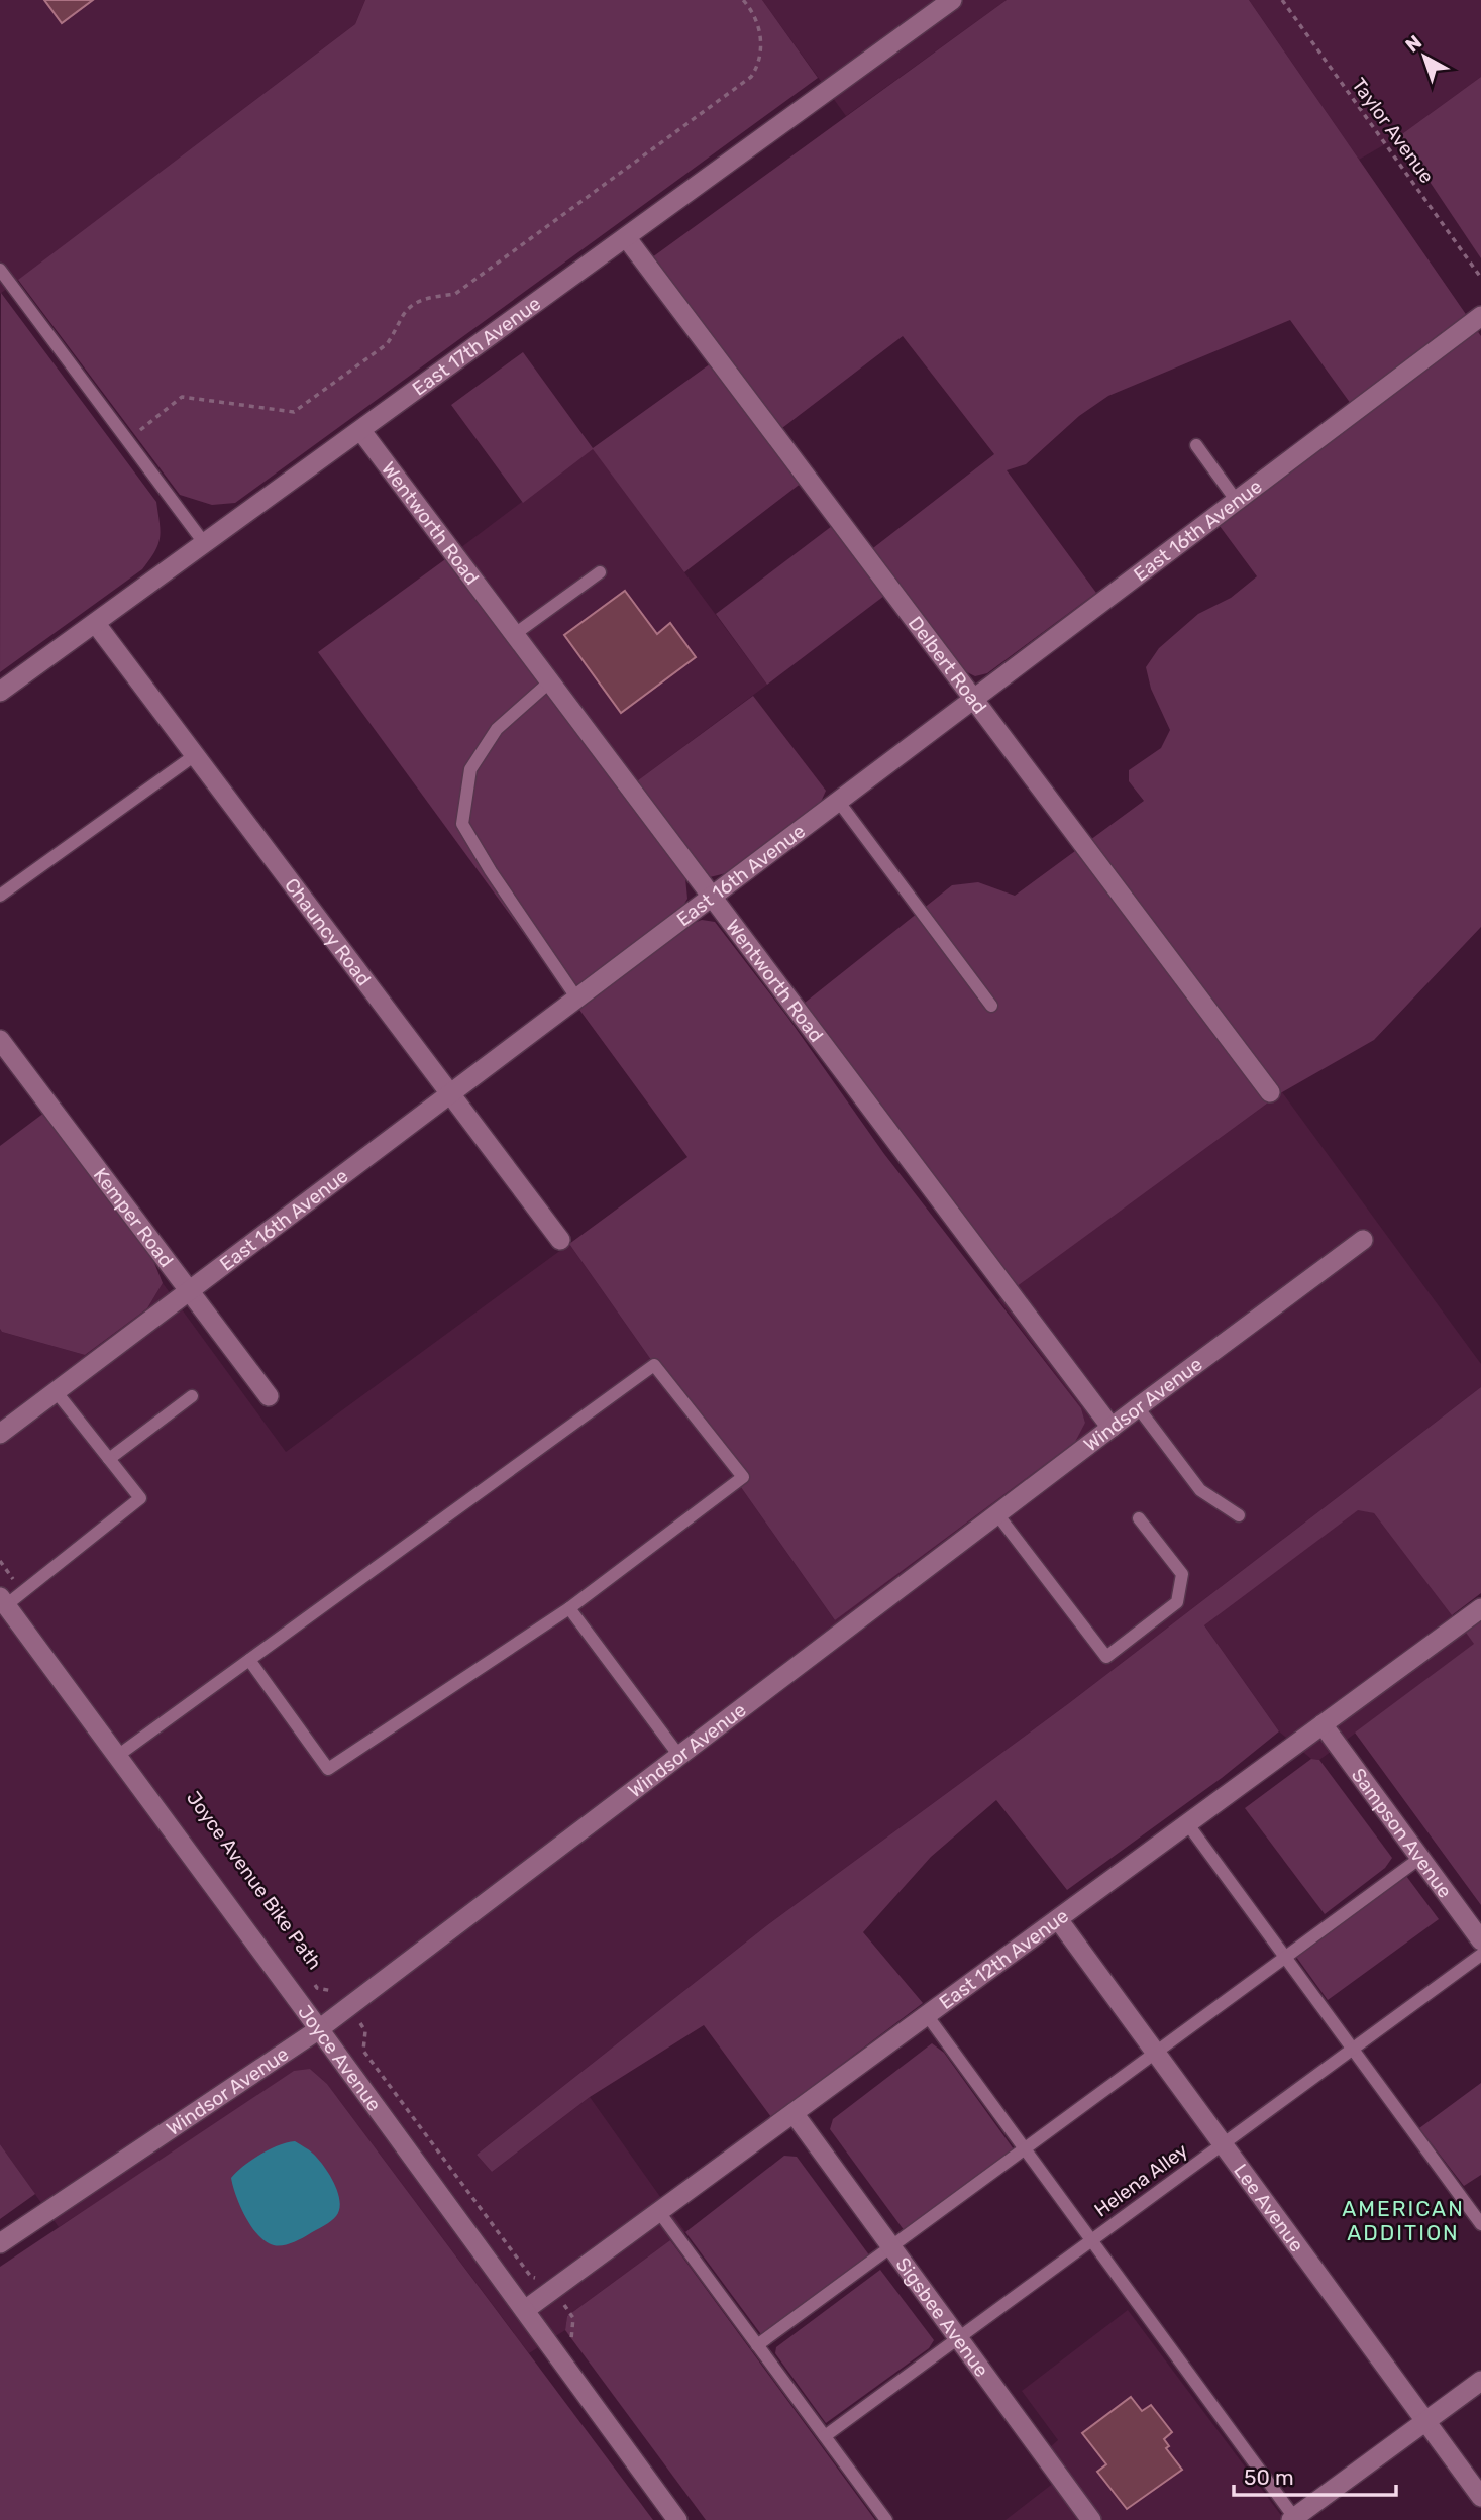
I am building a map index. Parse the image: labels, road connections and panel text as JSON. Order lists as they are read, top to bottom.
{
  "streets": {
    "street": [
      "East 17th Avenue",
      "Wentworth Road",
      "East 16th Avenue",
      "Delbert Road",
      "Chauncy Road",
      "Kemper Road",
      "Windsor Avenue",
      "Sampson Avenue",
      "East 12th Avenue",
      "Joyce Avenue",
      "Lee Avenue",
      "Sigsbee Avenue"
    ],
    "lane": ["Helena Alley"],
    "path": ["Taylor Avenue", "Joyce Avenue Bike Path"]
  },
  "crossings": [
    ["East 17th Avenue", "Wentworth Road"],
    ["East 17th Avenue", "Delbert Road"],
    ["East 17th Avenue", "Chauncy Road"],
    ["Wentworth Road", "East 16th Avenue"],
    ["Wentworth Road", "Windsor Avenue"],
    ["East 16th Avenue", "Delbert Road"],
    ["East 16th Avenue", "Chauncy Road"],
    ["East 16th Avenue", "Kemper Road"],
    ["Windsor Avenue", "Joyce Avenue Bike Path"],
    ["Windsor Avenue", "Joyce Avenue"],
    ["Sampson Avenue", "East 12th Avenue"],
    ["East 12th Avenue", "Joyce Avenue"],
    ["East 12th Avenue", "Lee Avenue"],
    ["East 12th Avenue", "Sigsbee Avenue"],
    ["Helena Alley", "Lee Avenue"],
    ["Helena Alley", "Sigsbee Avenue"]
  ],
  "districts": ["AMERICAN ADDITION"],
  "scale_bar": "50 m",
  "north": "top left"
}
